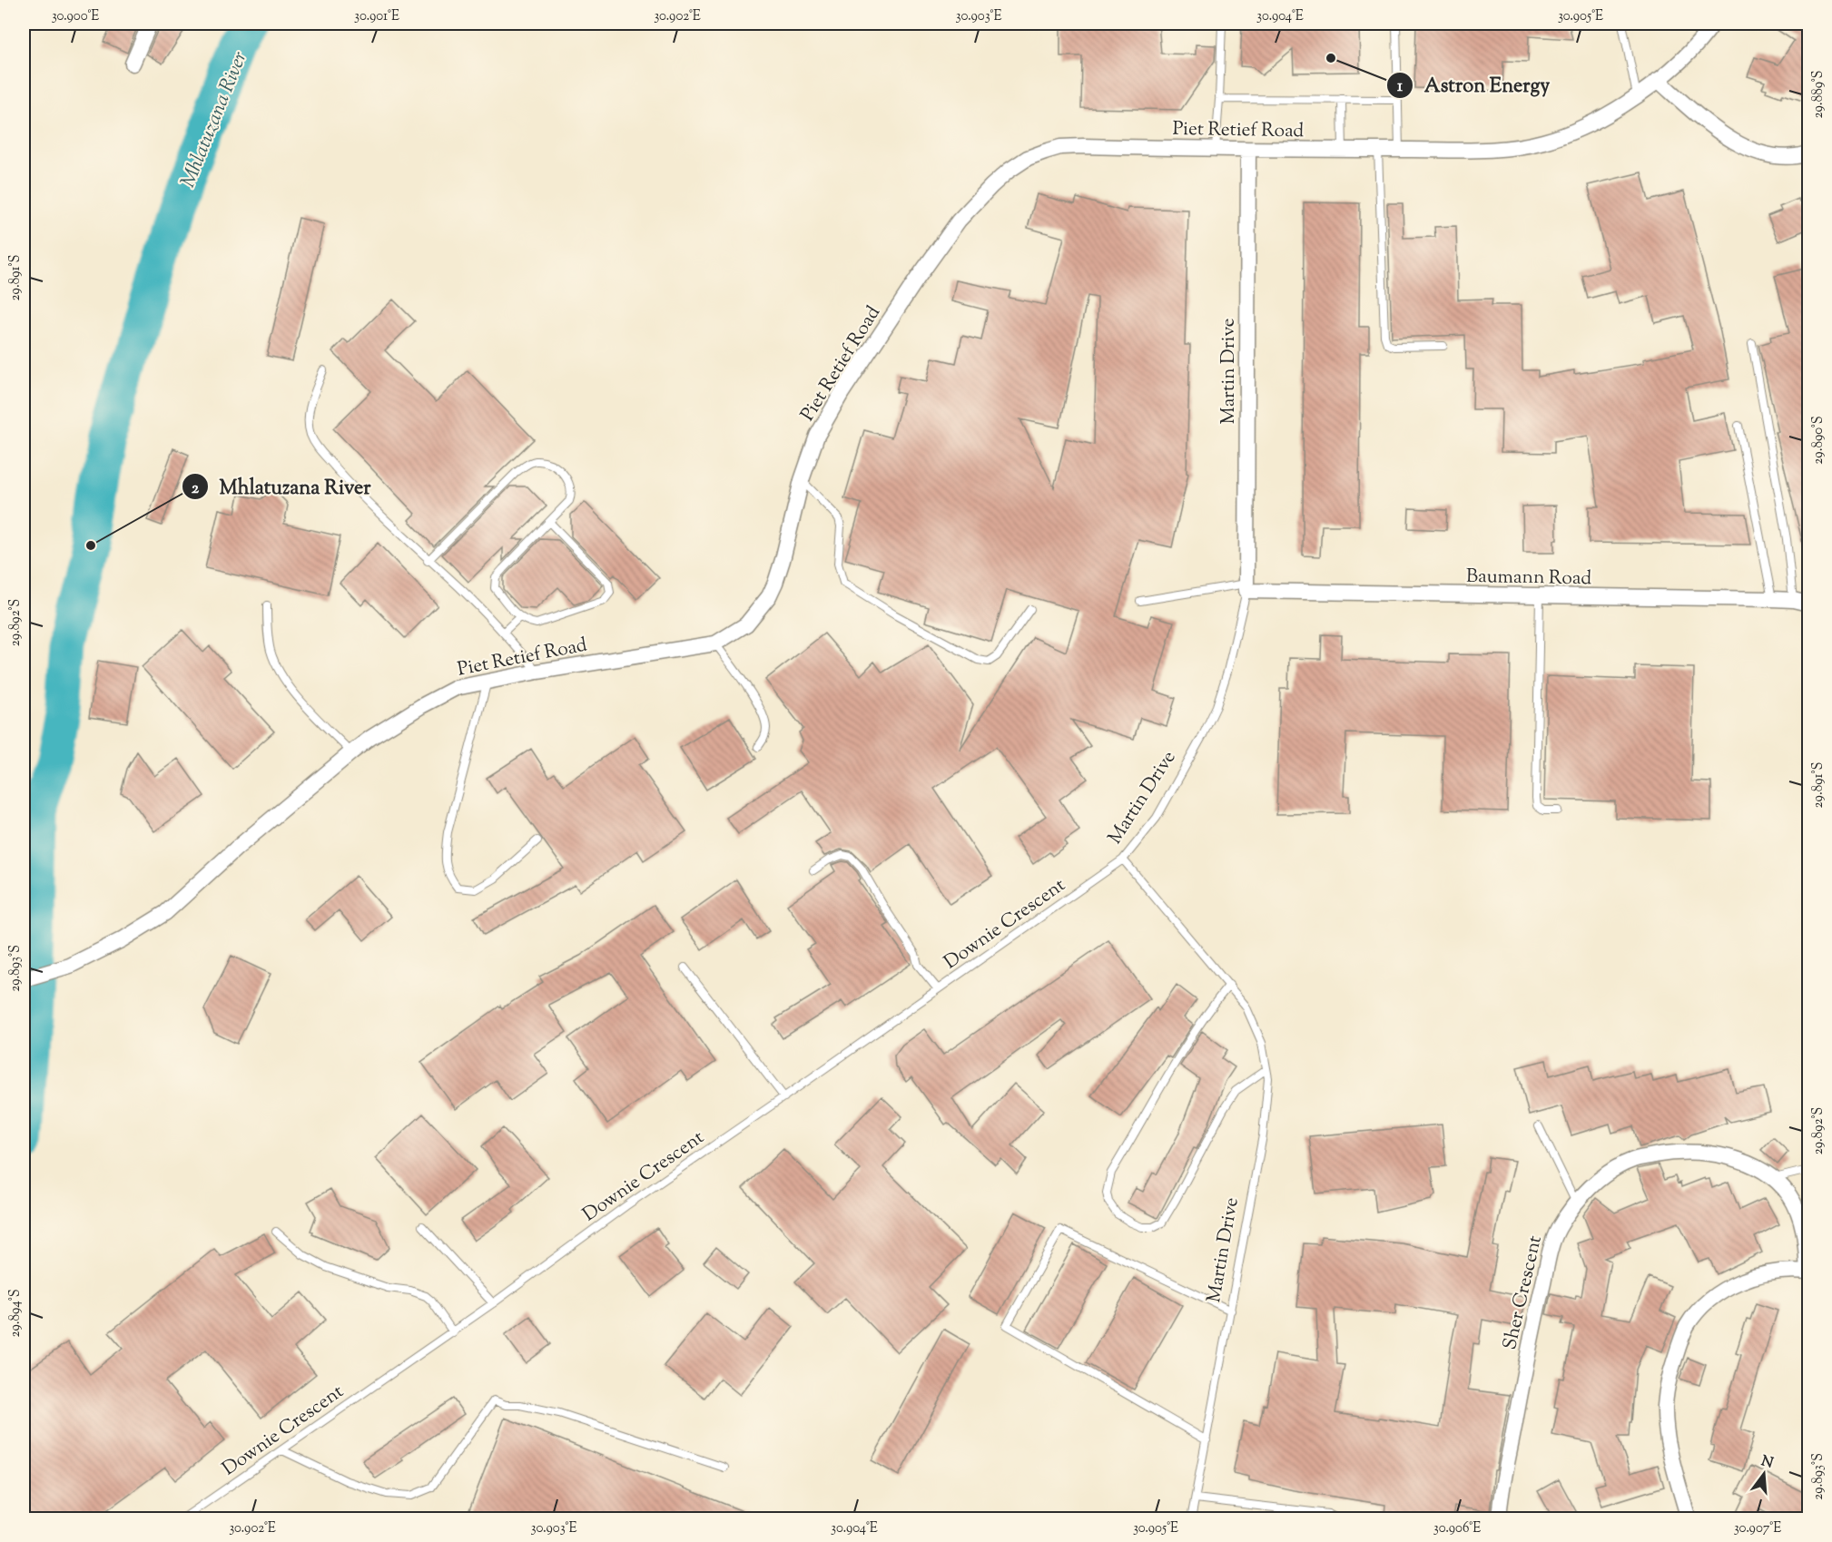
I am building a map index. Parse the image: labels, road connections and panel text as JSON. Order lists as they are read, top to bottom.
{
  "streets": {
    "street": [
      "Piet Retief Road",
      "Martin Drive",
      "Baumann Road",
      "Sher Crescent"
    ],
    "lane": ["Downie Crescent"]
  },
  "crossings": [
    ["Piet Retief Road", "Martin Drive"],
    ["Martin Drive", "Baumann Road"],
    ["Martin Drive", "Downie Crescent"]
  ],
  "water": ["Mhlatuzana River"],
  "places": ["Astron Energy", "Mhlatuzana River"],
  "north": "top",
  "coordinates": [
    "30.900°E",
    "30.901°E",
    "30.902°E",
    "30.903°E",
    "30.904°E",
    "30.905°E",
    "29.889°S",
    "29.891°S",
    "29.890°S",
    "29.892°S",
    "29.893°S",
    "29.894°S",
    "30.906°E",
    "30.907°E"
  ]
}
